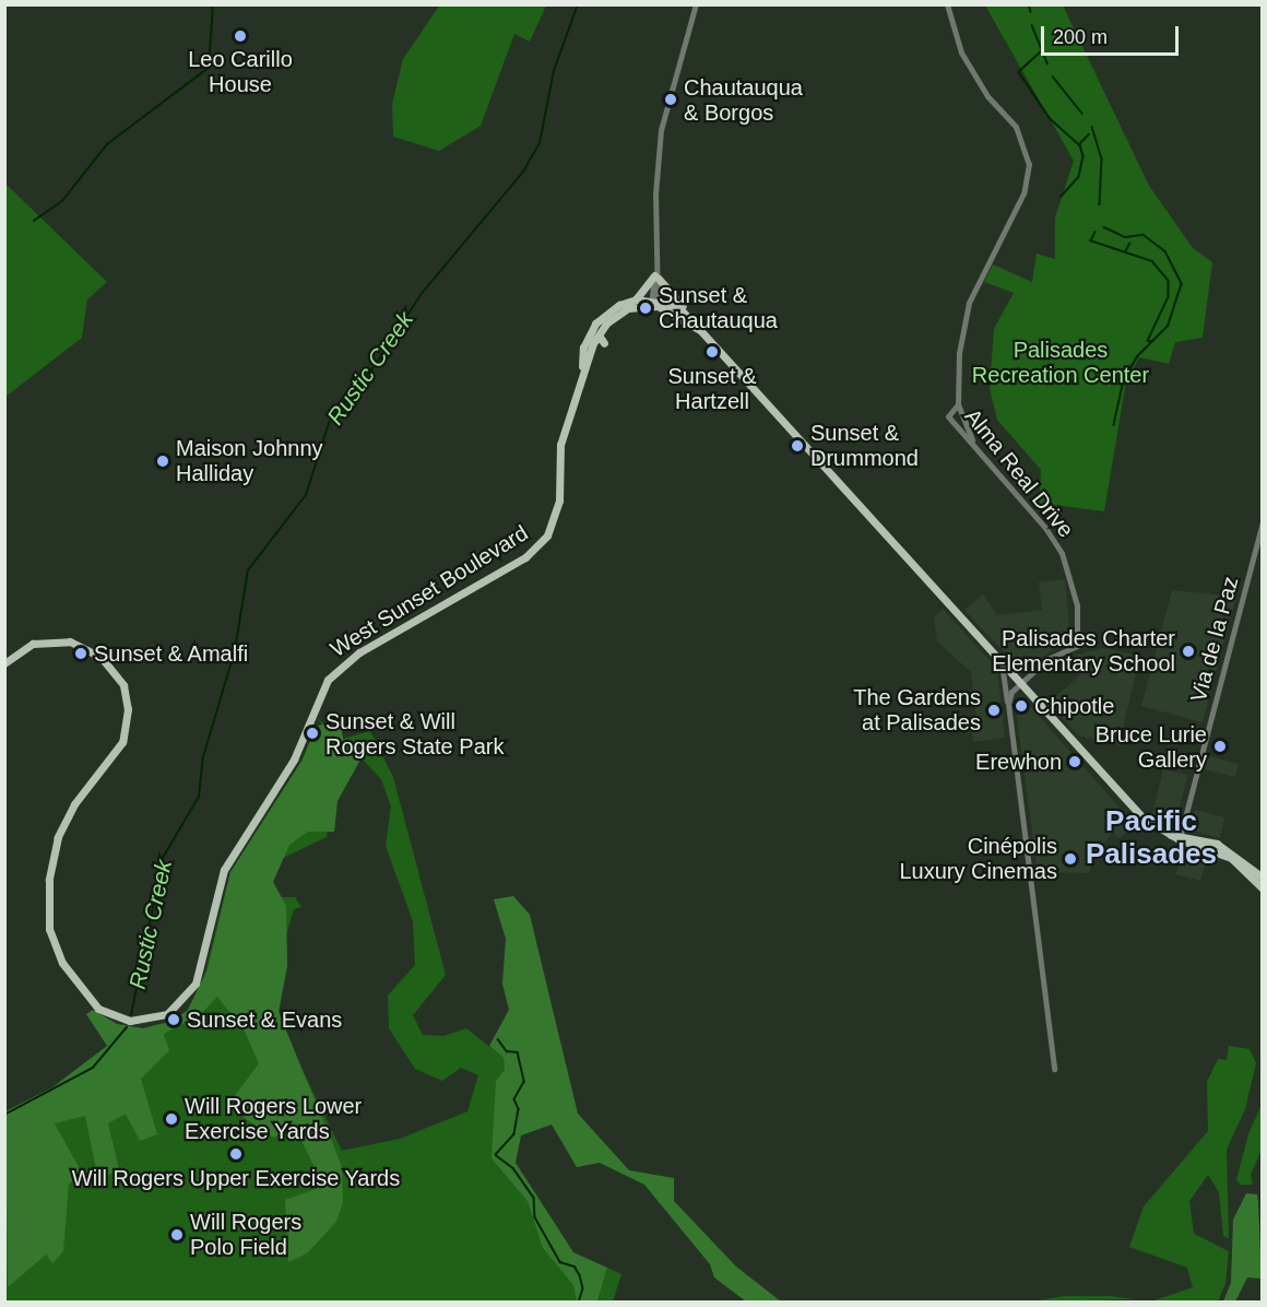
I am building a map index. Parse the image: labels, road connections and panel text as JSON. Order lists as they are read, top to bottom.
{
  "streets": {
    "main road": ["West Sunset Boulevard"],
    "street": ["Alma Real Drive", "Via de la Paz"]
  },
  "crossings": [
    ["Alma Real Drive", "West Sunset Boulevard"],
    ["West Sunset Boulevard", "Via de la Paz"]
  ],
  "districts": ["Pacific Palisades"],
  "water": ["Rustic Creek"],
  "parks": ["Palisades Recreation Center"],
  "places": [
    "Leo Carillo House",
    "Chautauqua & Borgos",
    "Sunset & Chautauqua",
    "Sunset & Hartzell",
    "Sunset & Drummond",
    "Maison Johnny Halliday",
    "Palisades Charter Elementary School",
    "Sunset & Amalfi",
    "Chipotle",
    "The Gardens at Palisades",
    "Sunset & Will Rogers State Park",
    "Bruce Lurie Gallery",
    "Erewhon",
    "Cinépolis Luxury Cinemas",
    "Sunset & Evans",
    "Will Rogers Lower Exercise Yards",
    "Will Rogers Upper Exercise Yards",
    "Will Rogers Polo Field"
  ],
  "scale_bar": "200 m"
}
